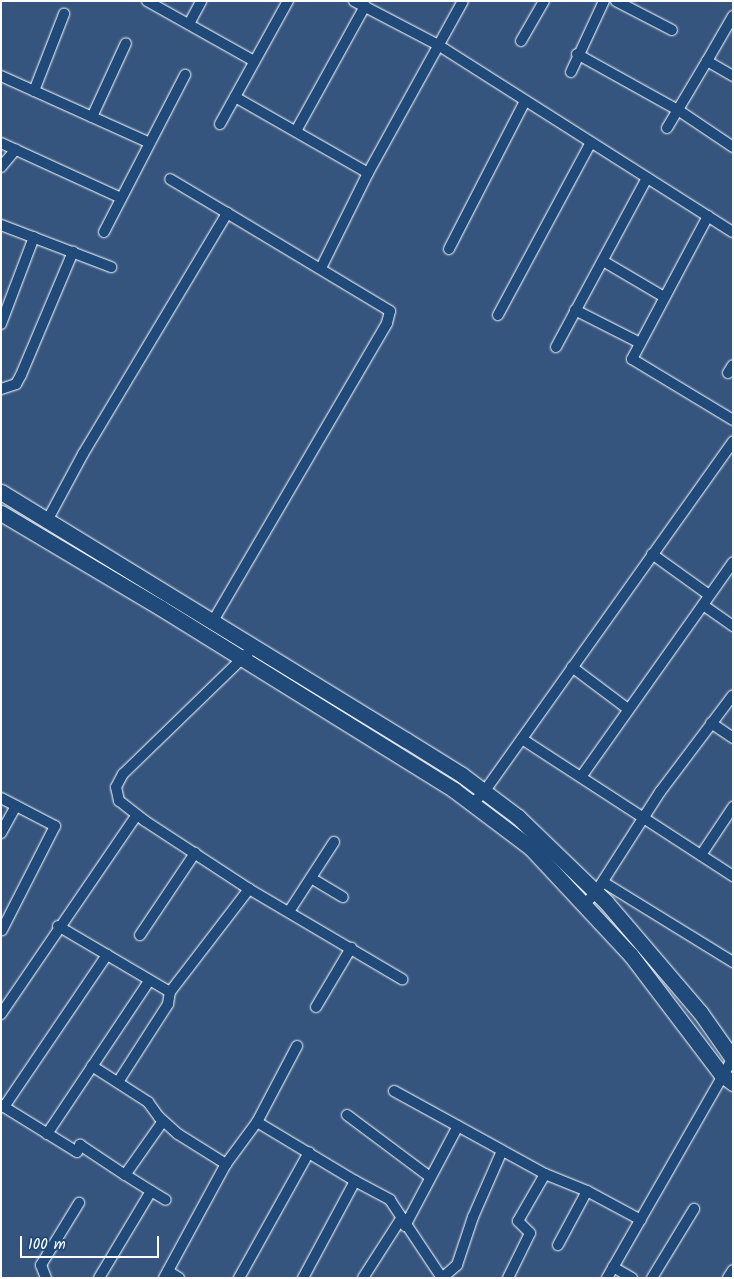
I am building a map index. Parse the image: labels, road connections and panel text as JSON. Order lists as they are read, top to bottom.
{
  "scale_bar": "100 m"
}
